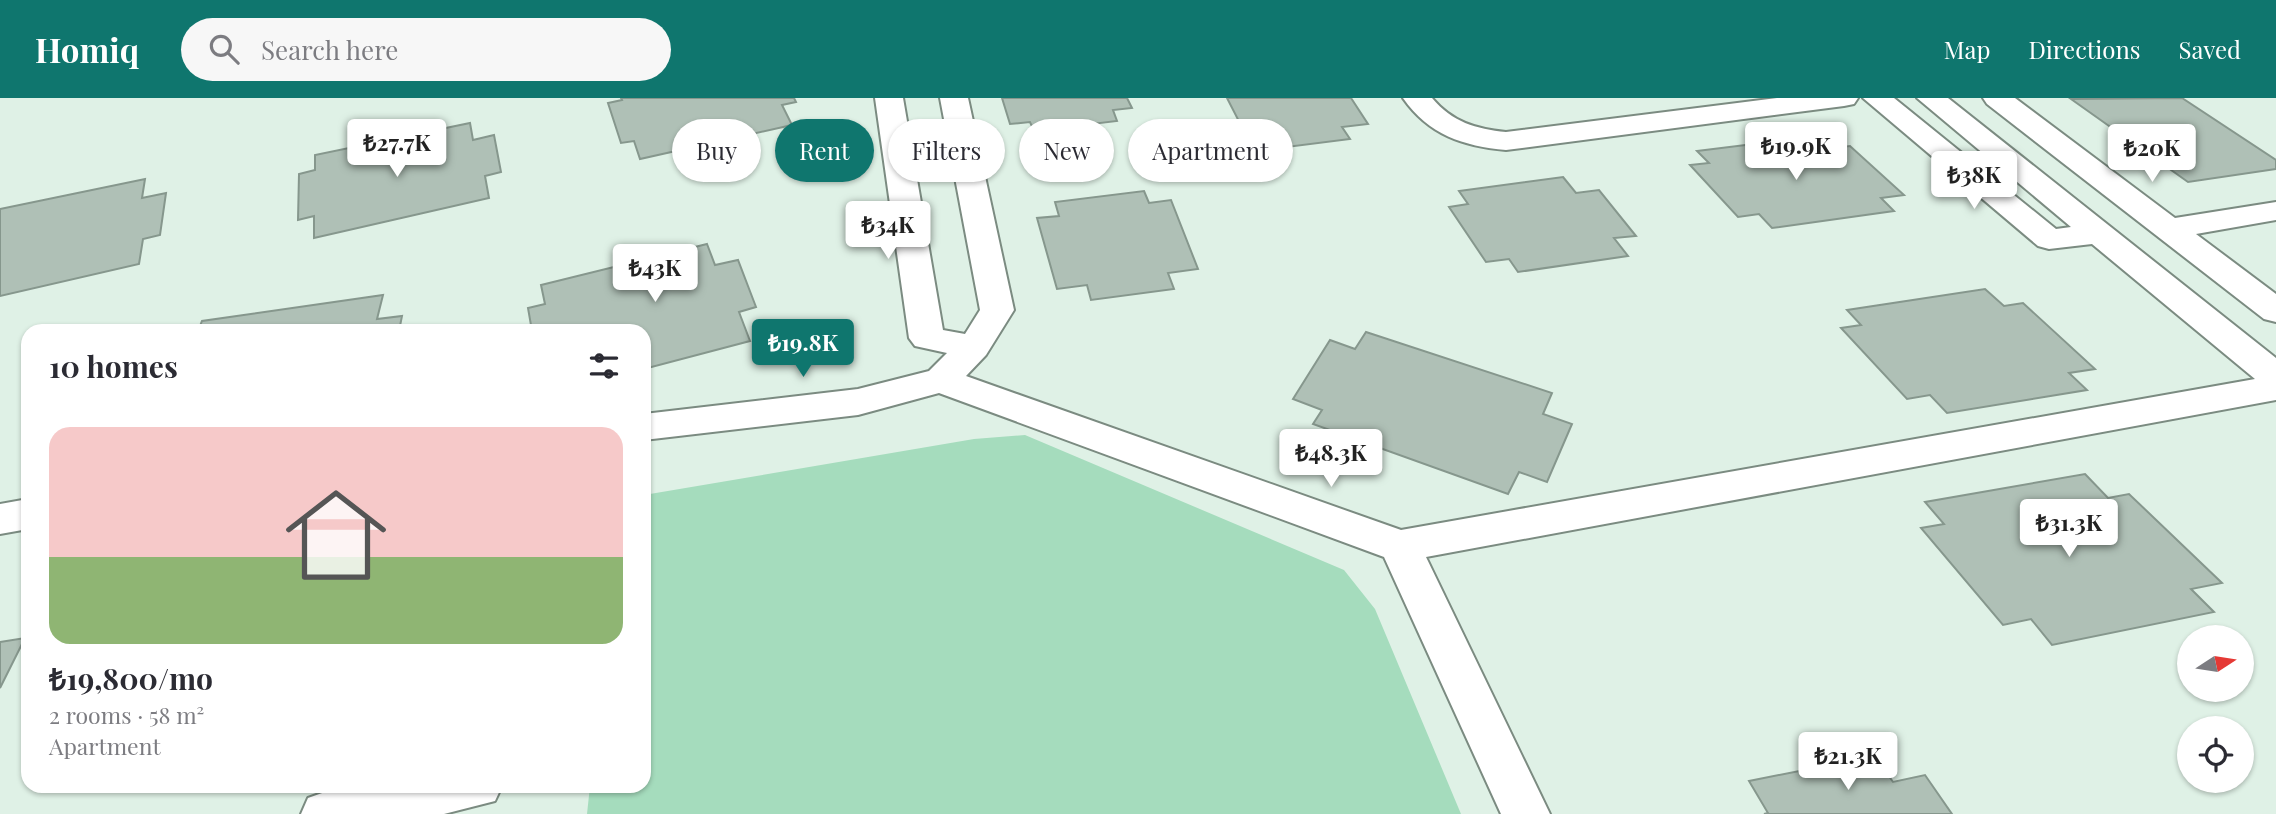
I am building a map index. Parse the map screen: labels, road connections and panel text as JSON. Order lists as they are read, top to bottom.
{
  "north": "right",
  "page": {
    "header": "Homiq",
    "search": "Search here",
    "nav": ["Map", "Directions", "Saved"],
    "price": [
      "₺27.7K",
      "₺19.9K",
      "₺20K",
      "₺38K",
      "₺34K",
      "₺43K",
      "₺19.8K",
      "₺48.3K",
      "₺31.3K",
      "₺21.3K"
    ],
    "chip": [
      "Buy",
      "Rent",
      "Filters",
      "New",
      "Apartment"
    ],
    "heading": "10 homes",
    "list": [
      {
        "name": "₺19,800/mo",
        "note": "2 rooms · 58 m² · Apartment"
      }
    ]
  }
}
